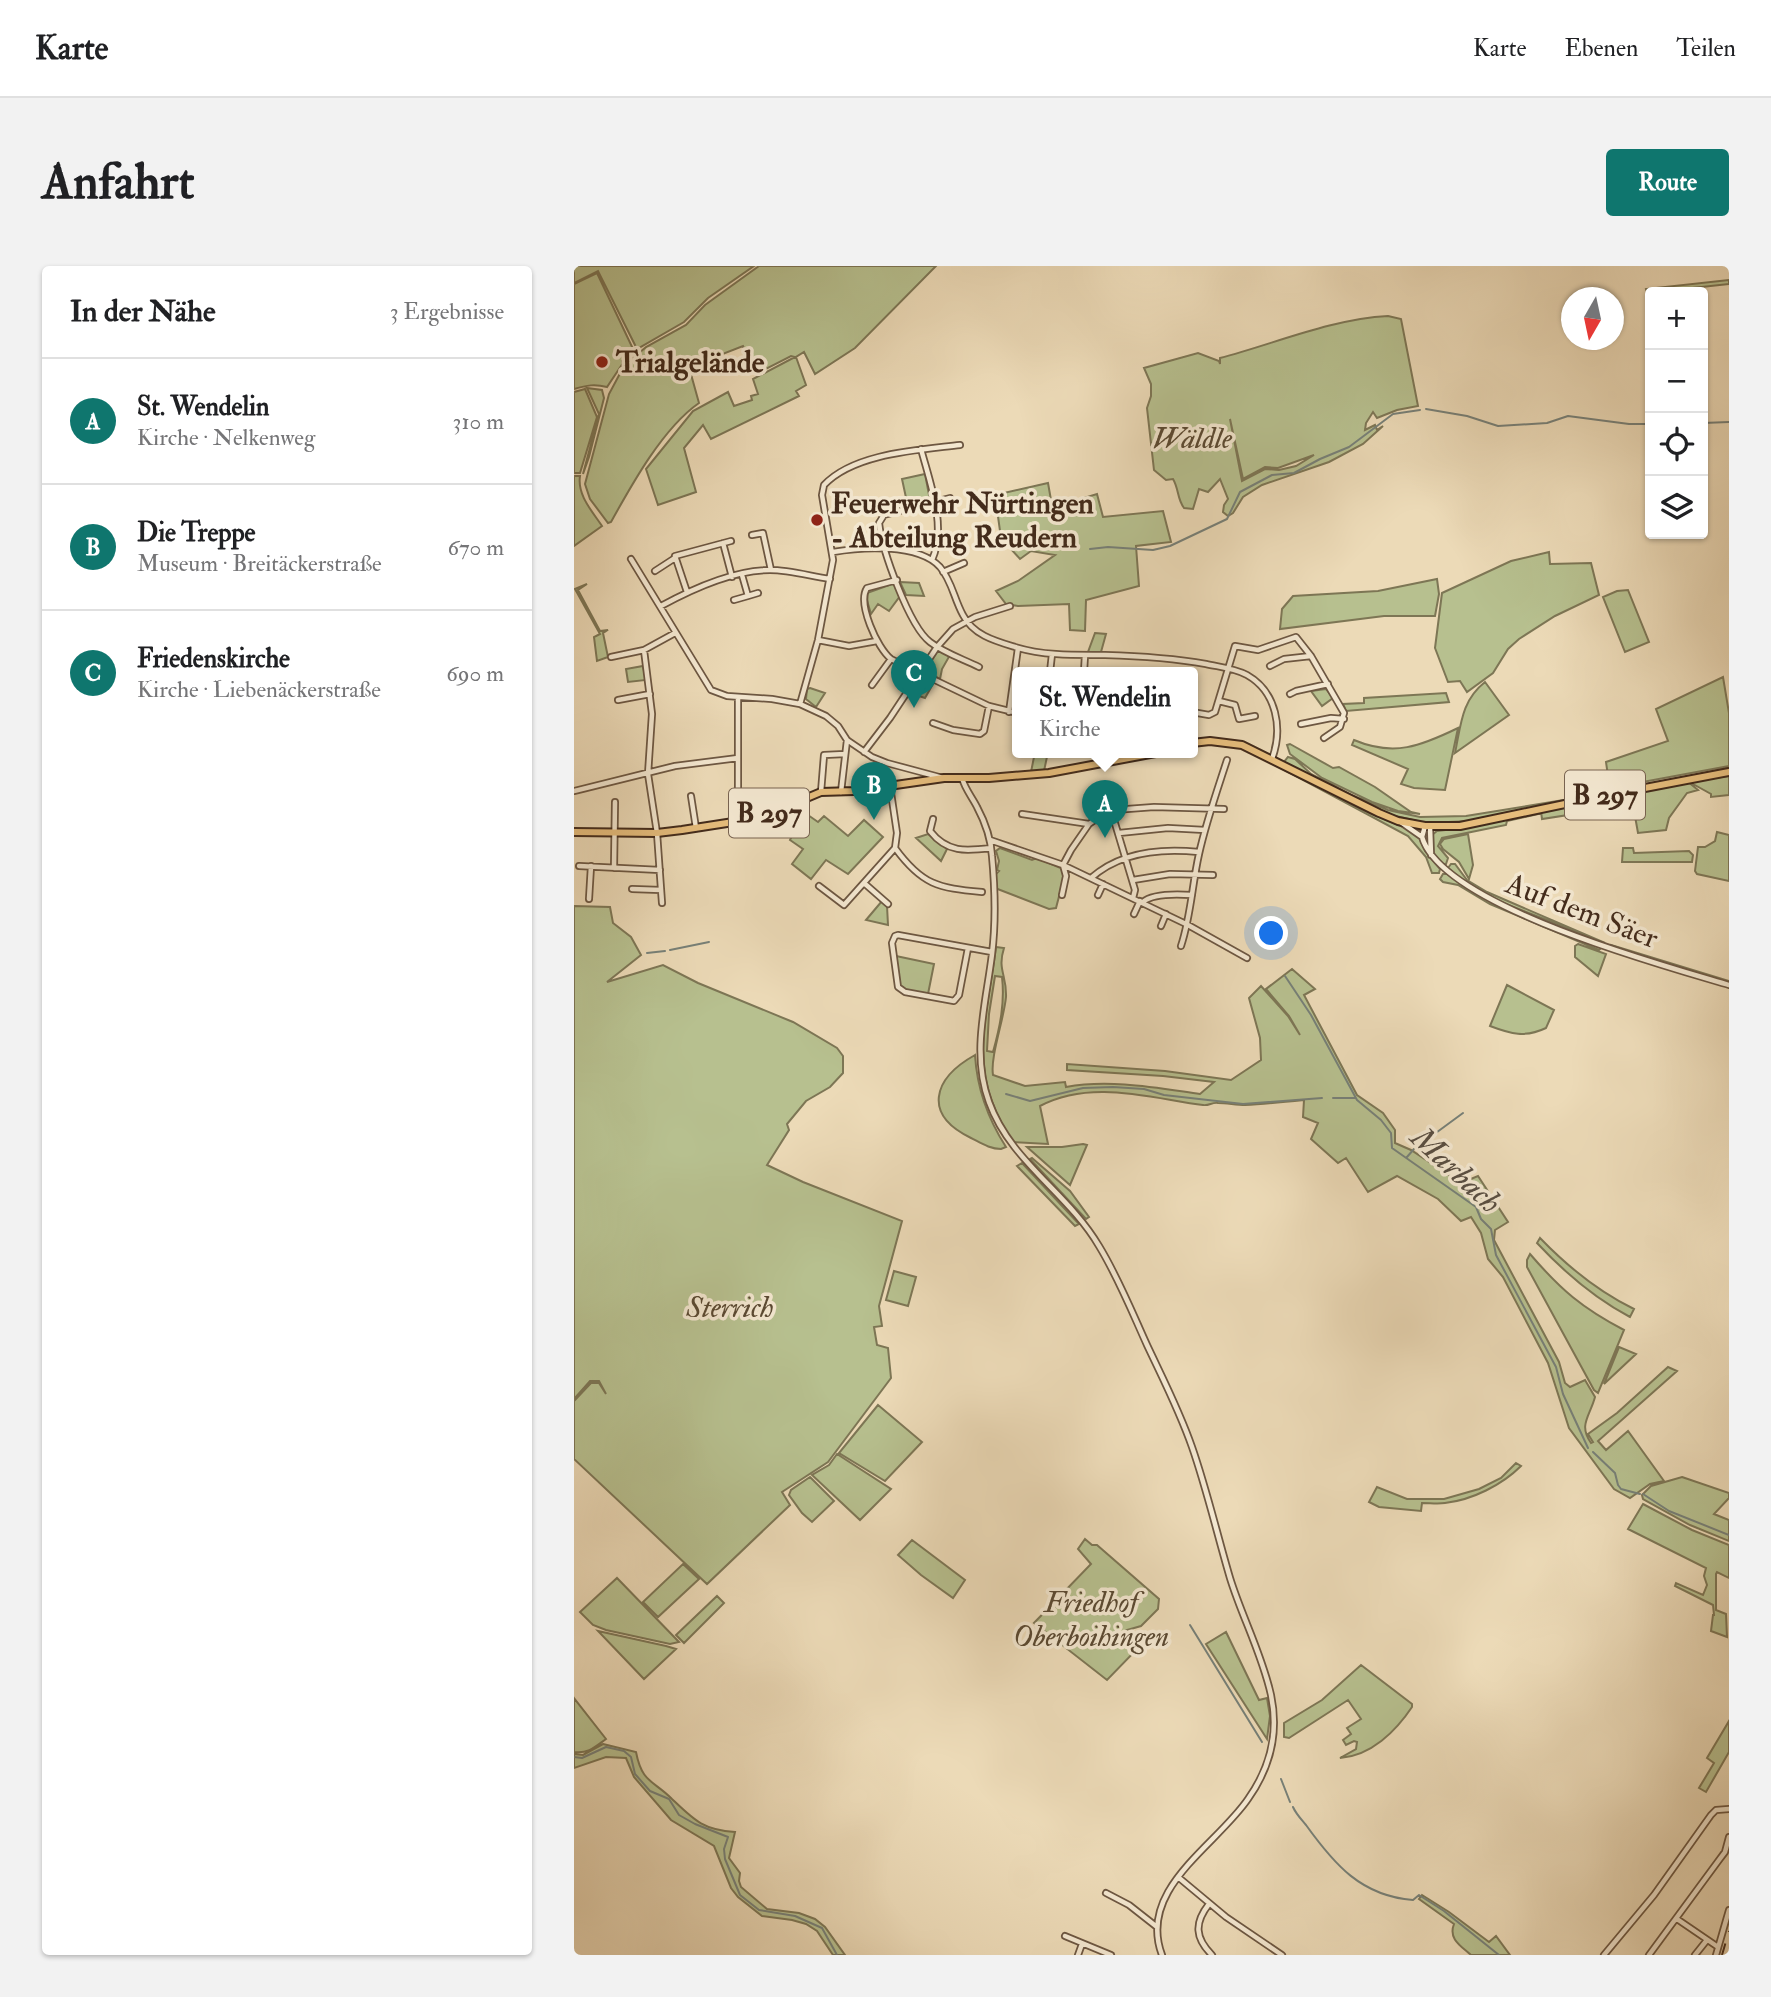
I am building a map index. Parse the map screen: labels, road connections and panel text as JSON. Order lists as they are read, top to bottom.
{
  "streets": {
    "main road": ["B 297"],
    "street": ["Auf dem Säer"]
  },
  "crossings": [
    ["B 297", "Auf dem Säer"]
  ],
  "water": ["Marbach"],
  "parks": ["Wäldle", "Sterrich", "Friedhof Oberboihingen"],
  "places": ["Trialgelände", "Feuerwehr Nürtingen - Abteilung Reudern"],
  "north": "bottom",
  "page": {
    "header": "Karte",
    "nav": ["Karte", "Ebenen", "Teilen"],
    "buttons": "Route",
    "title": "Anfahrt",
    "heading": ["In der Nähe", "3 Ergebnisse"],
    "map_buttons": ["+", "−"],
    "list": [
      {
        "mark": "A",
        "name": "St. Wendelin",
        "note": "Kirche · Nelkenweg",
        "value": "310 m"
      },
      {
        "mark": "B",
        "name": "Die Treppe",
        "note": "Museum · Breitäckerstraße",
        "value": "670 m"
      },
      {
        "mark": "C",
        "name": "Friedenskirche",
        "note": "Kirche · Liebenäckerstraße",
        "value": "690 m"
      }
    ],
    "pins": ["C", "B", "A"],
    "popup": ["St. Wendelin", "Kirche"]
  }
}
